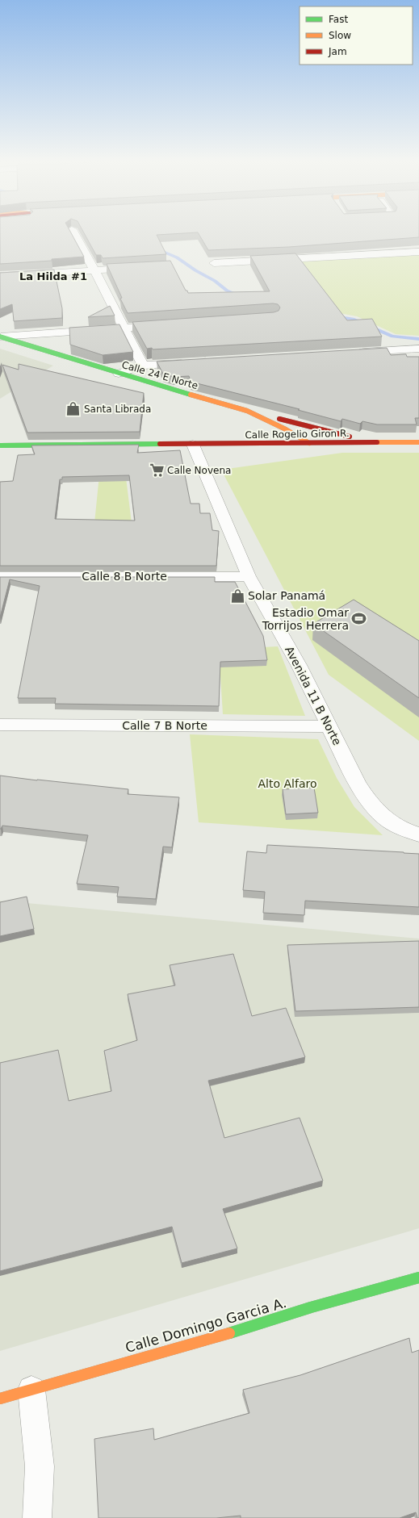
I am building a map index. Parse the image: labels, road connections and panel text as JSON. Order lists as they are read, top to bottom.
{
  "streets": {
    "main road": ["Calle 24 E Norte", "Calle Rogelio Giron R.", "Calle Domingo Garcia A."],
    "street": ["Calle 8 B Norte", "Avenida 11 B Norte", "Calle 7 B Norte"]
  },
  "crossings": [
    ["Calle 24 E Norte", "Calle Rogelio Giron R."],
    ["Calle 8 B Norte", "Avenida 11 B Norte"],
    ["Avenida 11 B Norte", "Calle 7 B Norte"]
  ],
  "districts": ["La Hilda #1"],
  "parks": ["Alto Alfaro"],
  "places": {
    "shop": ["Santa Librada", "Solar Panamá"],
    "supermarket": ["Calle Novena"],
    "sports": ["Estadio Omar Torrijos Herrera"]
  },
  "legend": ["Fast", "Slow", "Jam"]
}
